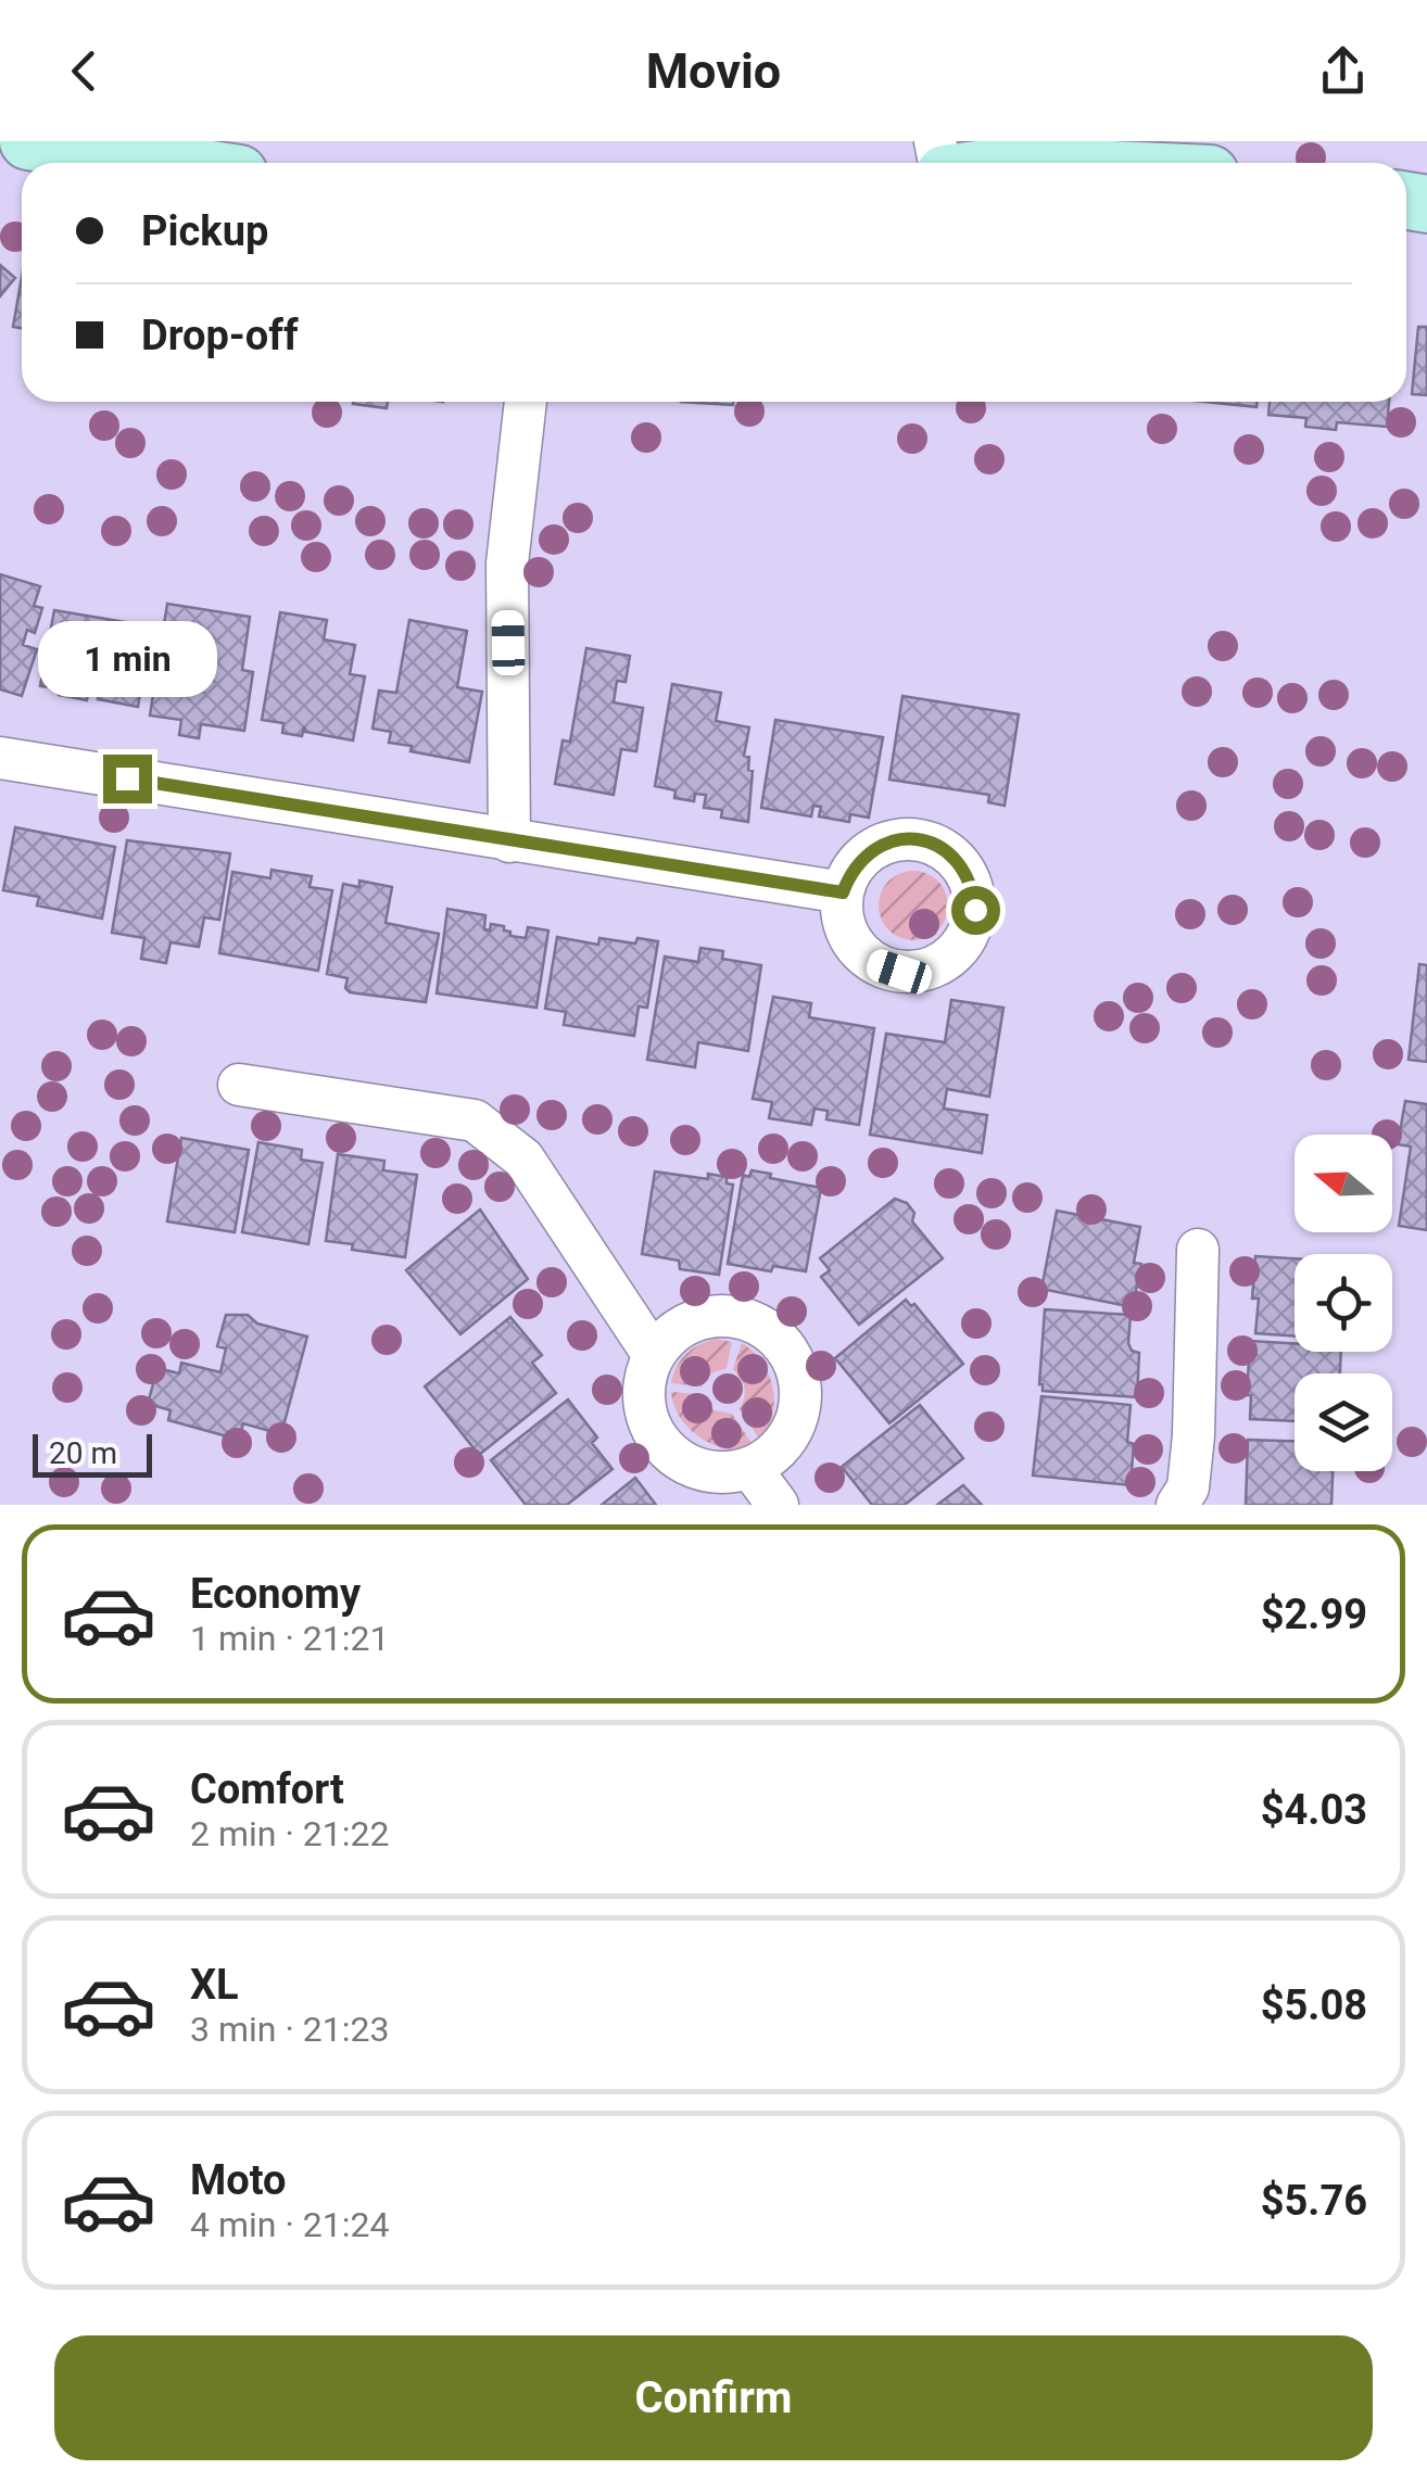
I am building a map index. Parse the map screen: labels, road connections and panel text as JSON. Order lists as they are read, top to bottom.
{
  "scale_bar": "20 m",
  "north": "left",
  "page": {
    "header": "Movio",
    "banner": ["Pickup", "Drop-off"],
    "bubble": "1 min",
    "scale": "20 m",
    "list": [
      {
        "name": "Economy",
        "note": "1 min · 21:21",
        "value": "$2.99"
      },
      {
        "name": "Comfort",
        "note": "2 min · 21:22",
        "value": "$4.03"
      },
      {
        "name": "XL",
        "note": "3 min · 21:23",
        "value": "$5.08"
      },
      {
        "name": "Moto",
        "note": "4 min · 21:24",
        "value": "$5.76"
      }
    ],
    "buttons": "Confirm"
  }
}
